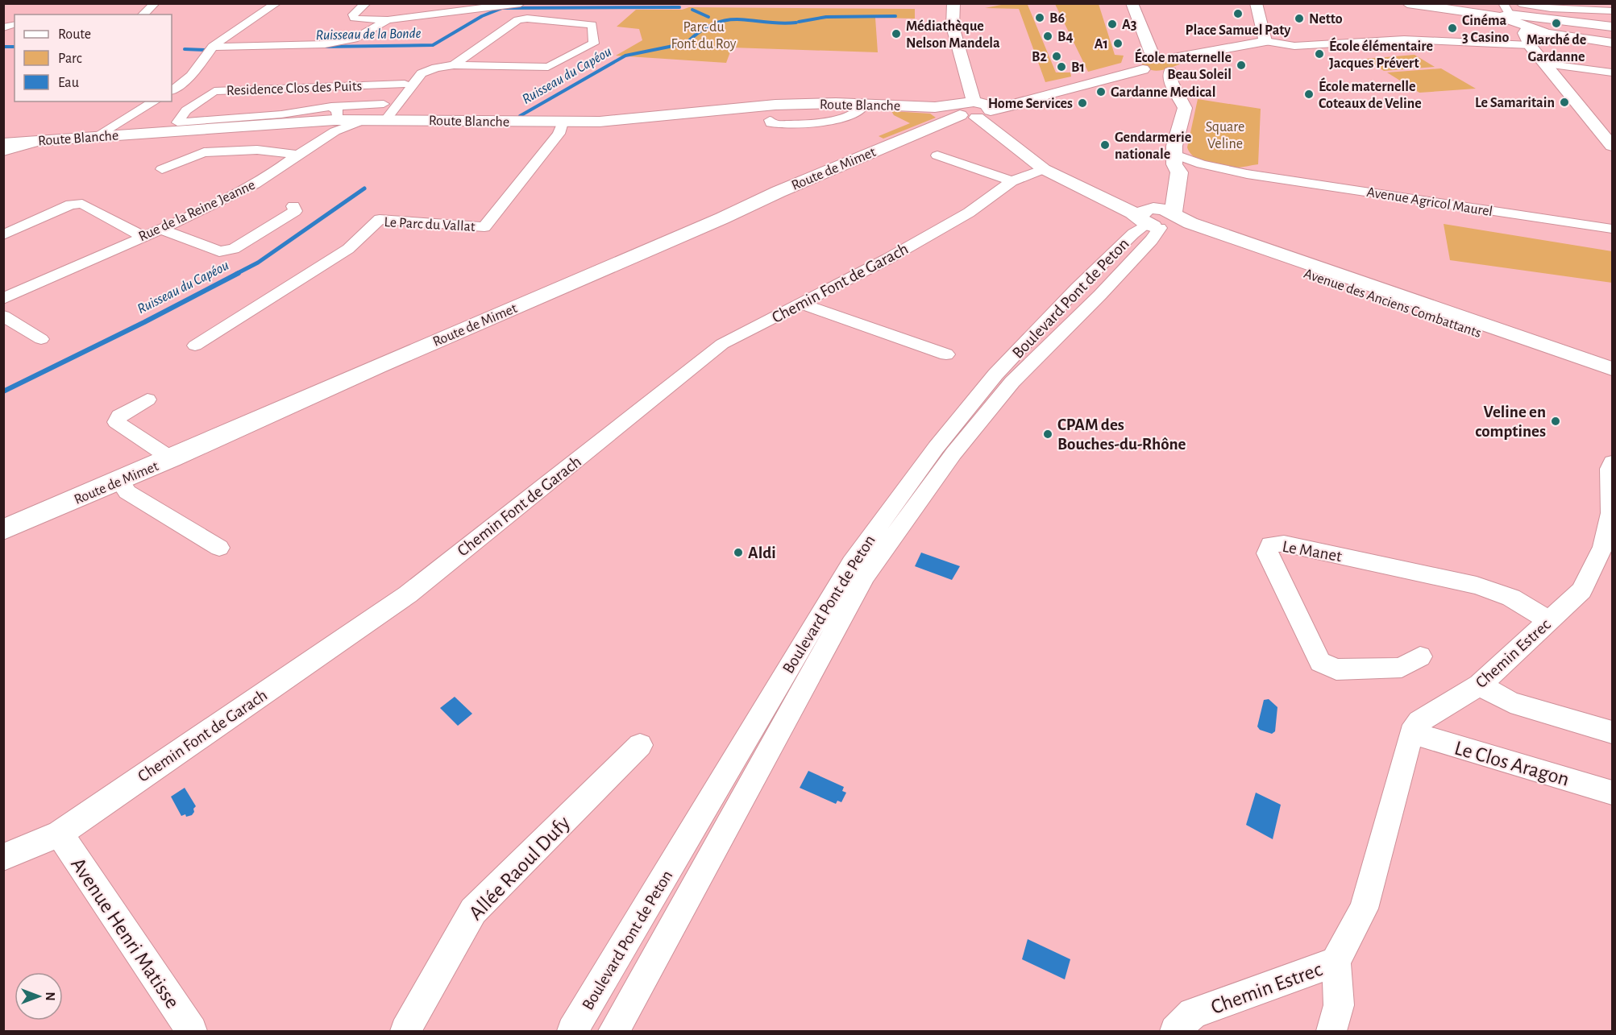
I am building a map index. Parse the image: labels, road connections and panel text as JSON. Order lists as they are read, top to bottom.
{
  "streets": {
    "street": [
      "Residence Clos des Puits",
      "Route Blanche",
      "Route de Mimet",
      "Avenue Agricol Maurel",
      "Rue de la Reine Jeanne",
      "Le Parc du Vallat",
      "Chemin Font de Garach",
      "Boulevard Pont de Peton",
      "Avenue des Anciens Combattants",
      "Le Manet",
      "Chemin Estrec",
      "Le Clos Aragon",
      "Allée Raoul Dufy",
      "Avenue Henri Matisse"
    ]
  },
  "crossings": [
    ["Residence Clos des Puits", "Route Blanche"],
    ["Residence Clos des Puits", "Rue de la Reine Jeanne"],
    ["Route Blanche", "Route de Mimet"],
    ["Route Blanche", "Rue de la Reine Jeanne"],
    ["Route Blanche", "Le Parc du Vallat"],
    ["Chemin Font de Garach", "Avenue Henri Matisse"],
    ["Boulevard Pont de Peton", "Avenue des Anciens Combattants"],
    ["Le Manet", "Chemin Estrec"],
    ["Chemin Estrec", "Le Clos Aragon"]
  ],
  "water": ["Ruisseau de la Bonde", "Ruisseau du Capéou"],
  "parks": ["Parc du Font du Roy", "Square Veline"],
  "places": [
    "Place Samuel Paty",
    "B6",
    "Netto",
    "Marché de Gardanne",
    "A3",
    "Cinéma 3 Casino",
    "Médiathèque Nelson Mandela",
    "B4",
    "A1",
    "École élémentaire Jacques Prévert",
    "B2",
    "École maternelle Beau Soleil",
    "B1",
    "Gardanne Medical",
    "École maternelle Coteaux de Veline",
    "Le Samaritain",
    "Home Services",
    "Gendarmerie nationale",
    "Veline en comptines",
    "CPAM des Bouches-du-Rhône",
    "Aldi"
  ],
  "legend": ["Route", "Parc", "Eau"],
  "north": "right"
}
